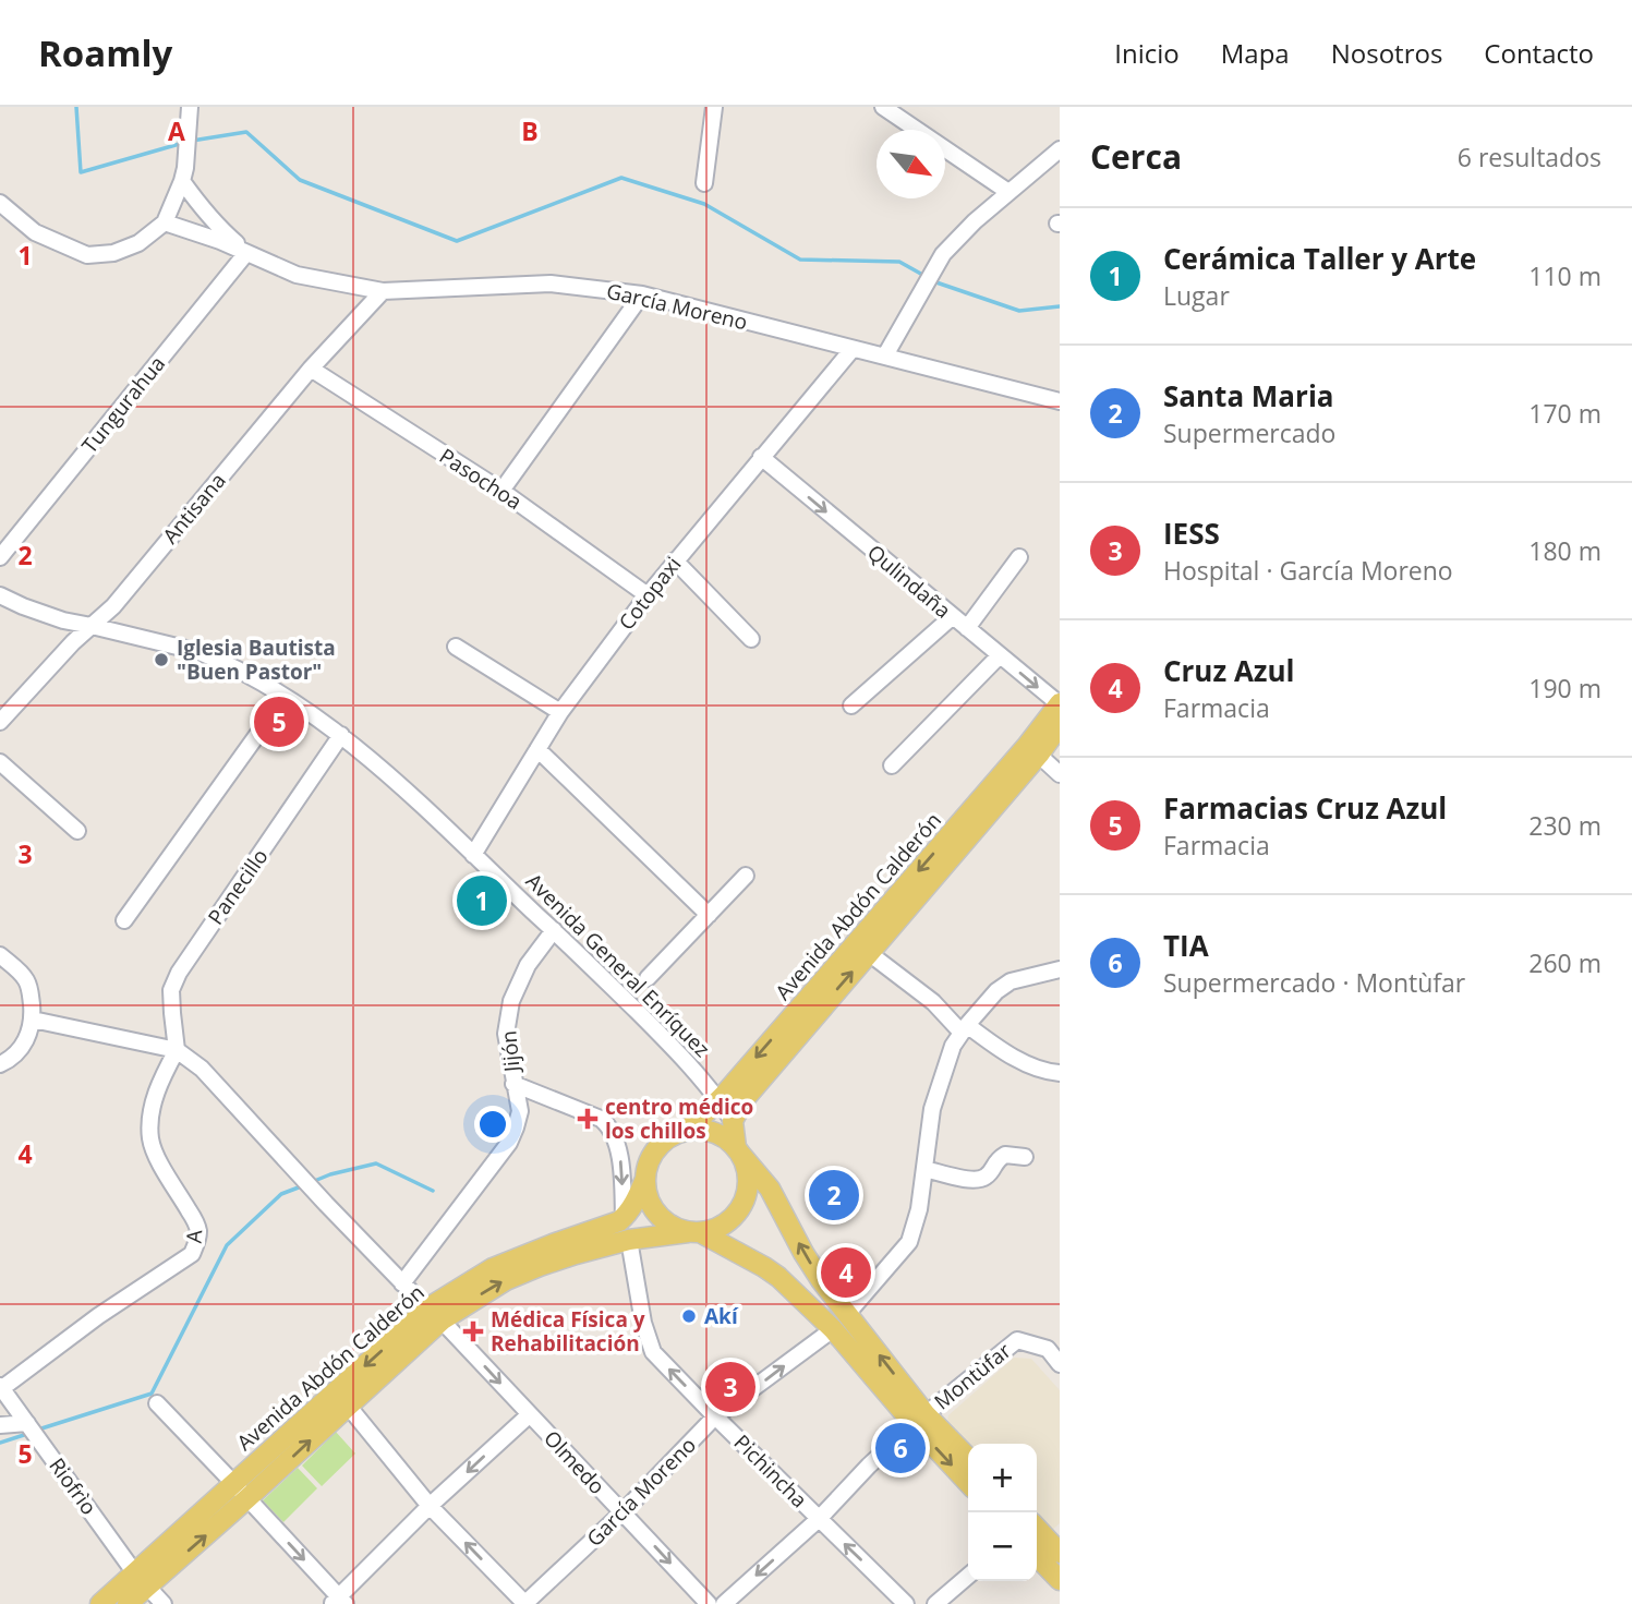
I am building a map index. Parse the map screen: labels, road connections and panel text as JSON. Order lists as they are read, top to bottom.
{
  "streets": {
    "main road": ["Avenida Abdón Calderón"],
    "street": [
      "García Moreno",
      "Tungurahua",
      "Pasochoa",
      "Antisana",
      "Qulindaña",
      "Cotopaxi",
      "Panecillo",
      "Avenida General Enríquez",
      "Jijón",
      "A",
      "Montùfar",
      "Olmedo",
      "Pichincha",
      "Riofrìo"
    ]
  },
  "crossings": [
    ["García Moreno", "Tungurahua"],
    ["García Moreno", "Antisana"],
    ["García Moreno", "Cotopaxi"],
    ["García Moreno", "Olmedo"],
    ["García Moreno", "Pichincha"],
    ["Pasochoa", "Antisana"],
    ["Pasochoa", "Cotopaxi"],
    ["Antisana", "Avenida General Enríquez"],
    ["Qulindaña", "Cotopaxi"],
    ["Qulindaña", "Avenida Abdón Calderón"],
    ["Cotopaxi", "Avenida General Enríquez"],
    ["Panecillo", "Avenida General Enríquez"],
    ["Panecillo", "A"],
    ["Panecillo", "Olmedo"],
    ["Avenida Abdón Calderón", "Avenida General Enríquez"],
    ["Avenida Abdón Calderón", "Olmedo"],
    ["Avenida Abdón Calderón", "Pichincha"],
    ["Avenida Abdón Calderón", "Riofrìo"],
    ["Avenida General Enríquez", "Jijón"],
    ["Jijón", "Olmedo"],
    ["A", "Olmedo"],
    ["A", "Riofrìo"],
    ["Montùfar", "Pichincha"]
  ],
  "one_way": ["Qulindaña", "Pichincha"],
  "places": {
    "other": ["Iglesia Bautista \"Buen Pastor\"", "Akí"],
    "health": ["centro médico los chillos", "Médica Física y Rehabilitación"]
  },
  "north": "bottom right",
  "page": {
    "header": "Roamly",
    "nav": [
      "Inicio",
      "Mapa",
      "Nosotros",
      "Contacto"
    ],
    "heading": ["Cerca", "6 resultados"],
    "list": [
      {
        "mark": "1",
        "name": "Cerámica Taller y Arte",
        "note": "Lugar",
        "value": "110 m"
      },
      {
        "mark": "2",
        "name": "Santa Maria",
        "note": "Supermercado",
        "value": "170 m"
      },
      {
        "mark": "3",
        "name": "IESS",
        "note": "Hospital · García Moreno",
        "value": "180 m"
      },
      {
        "mark": "4",
        "name": "Cruz Azul",
        "note": "Farmacia",
        "value": "190 m"
      },
      {
        "mark": "5",
        "name": "Farmacias Cruz Azul",
        "note": "Farmacia",
        "value": "230 m"
      },
      {
        "mark": "6",
        "name": "TIA",
        "note": "Supermercado · Montùfar",
        "value": "260 m"
      }
    ],
    "pins": [
      "5",
      "1",
      "2",
      "4",
      "3",
      "6"
    ],
    "map_buttons": ["+", "−"]
  },
  "grid": {
    "columns": ["A", "B"],
    "rows": [
      "1",
      "2",
      "3",
      "4",
      "5"
    ]
  }
}
